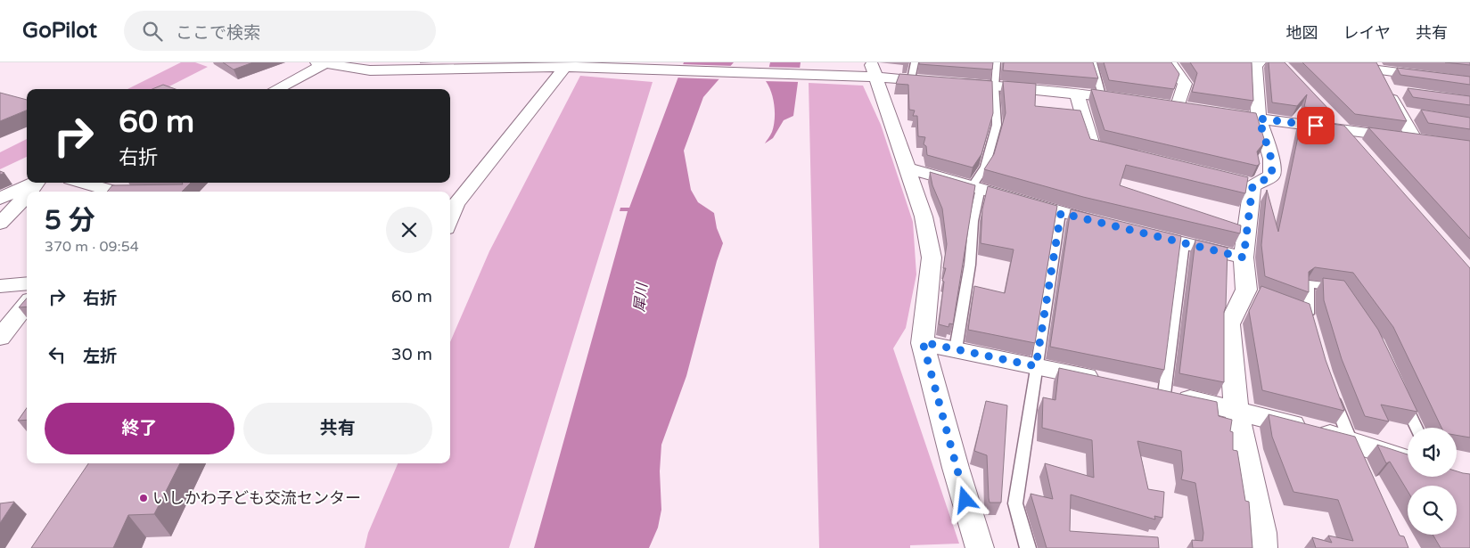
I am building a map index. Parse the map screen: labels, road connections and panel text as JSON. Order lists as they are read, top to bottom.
{
  "water": ["犀川"],
  "places": ["いしかわ子ども交流センター"],
  "page": {
    "header": "GoPilot",
    "search": "ここで検索",
    "nav": ["地図", "レイヤ", "共有"],
    "turn": ["60 m", "右折"],
    "heading": ["5 分", "370 m · 09:54"],
    "list": [
      {
        "name": "右折",
        "value": "60 m"
      },
      {
        "name": "左折",
        "value": "30 m"
      }
    ],
    "buttons": ["終了", "共有"]
  }
}
